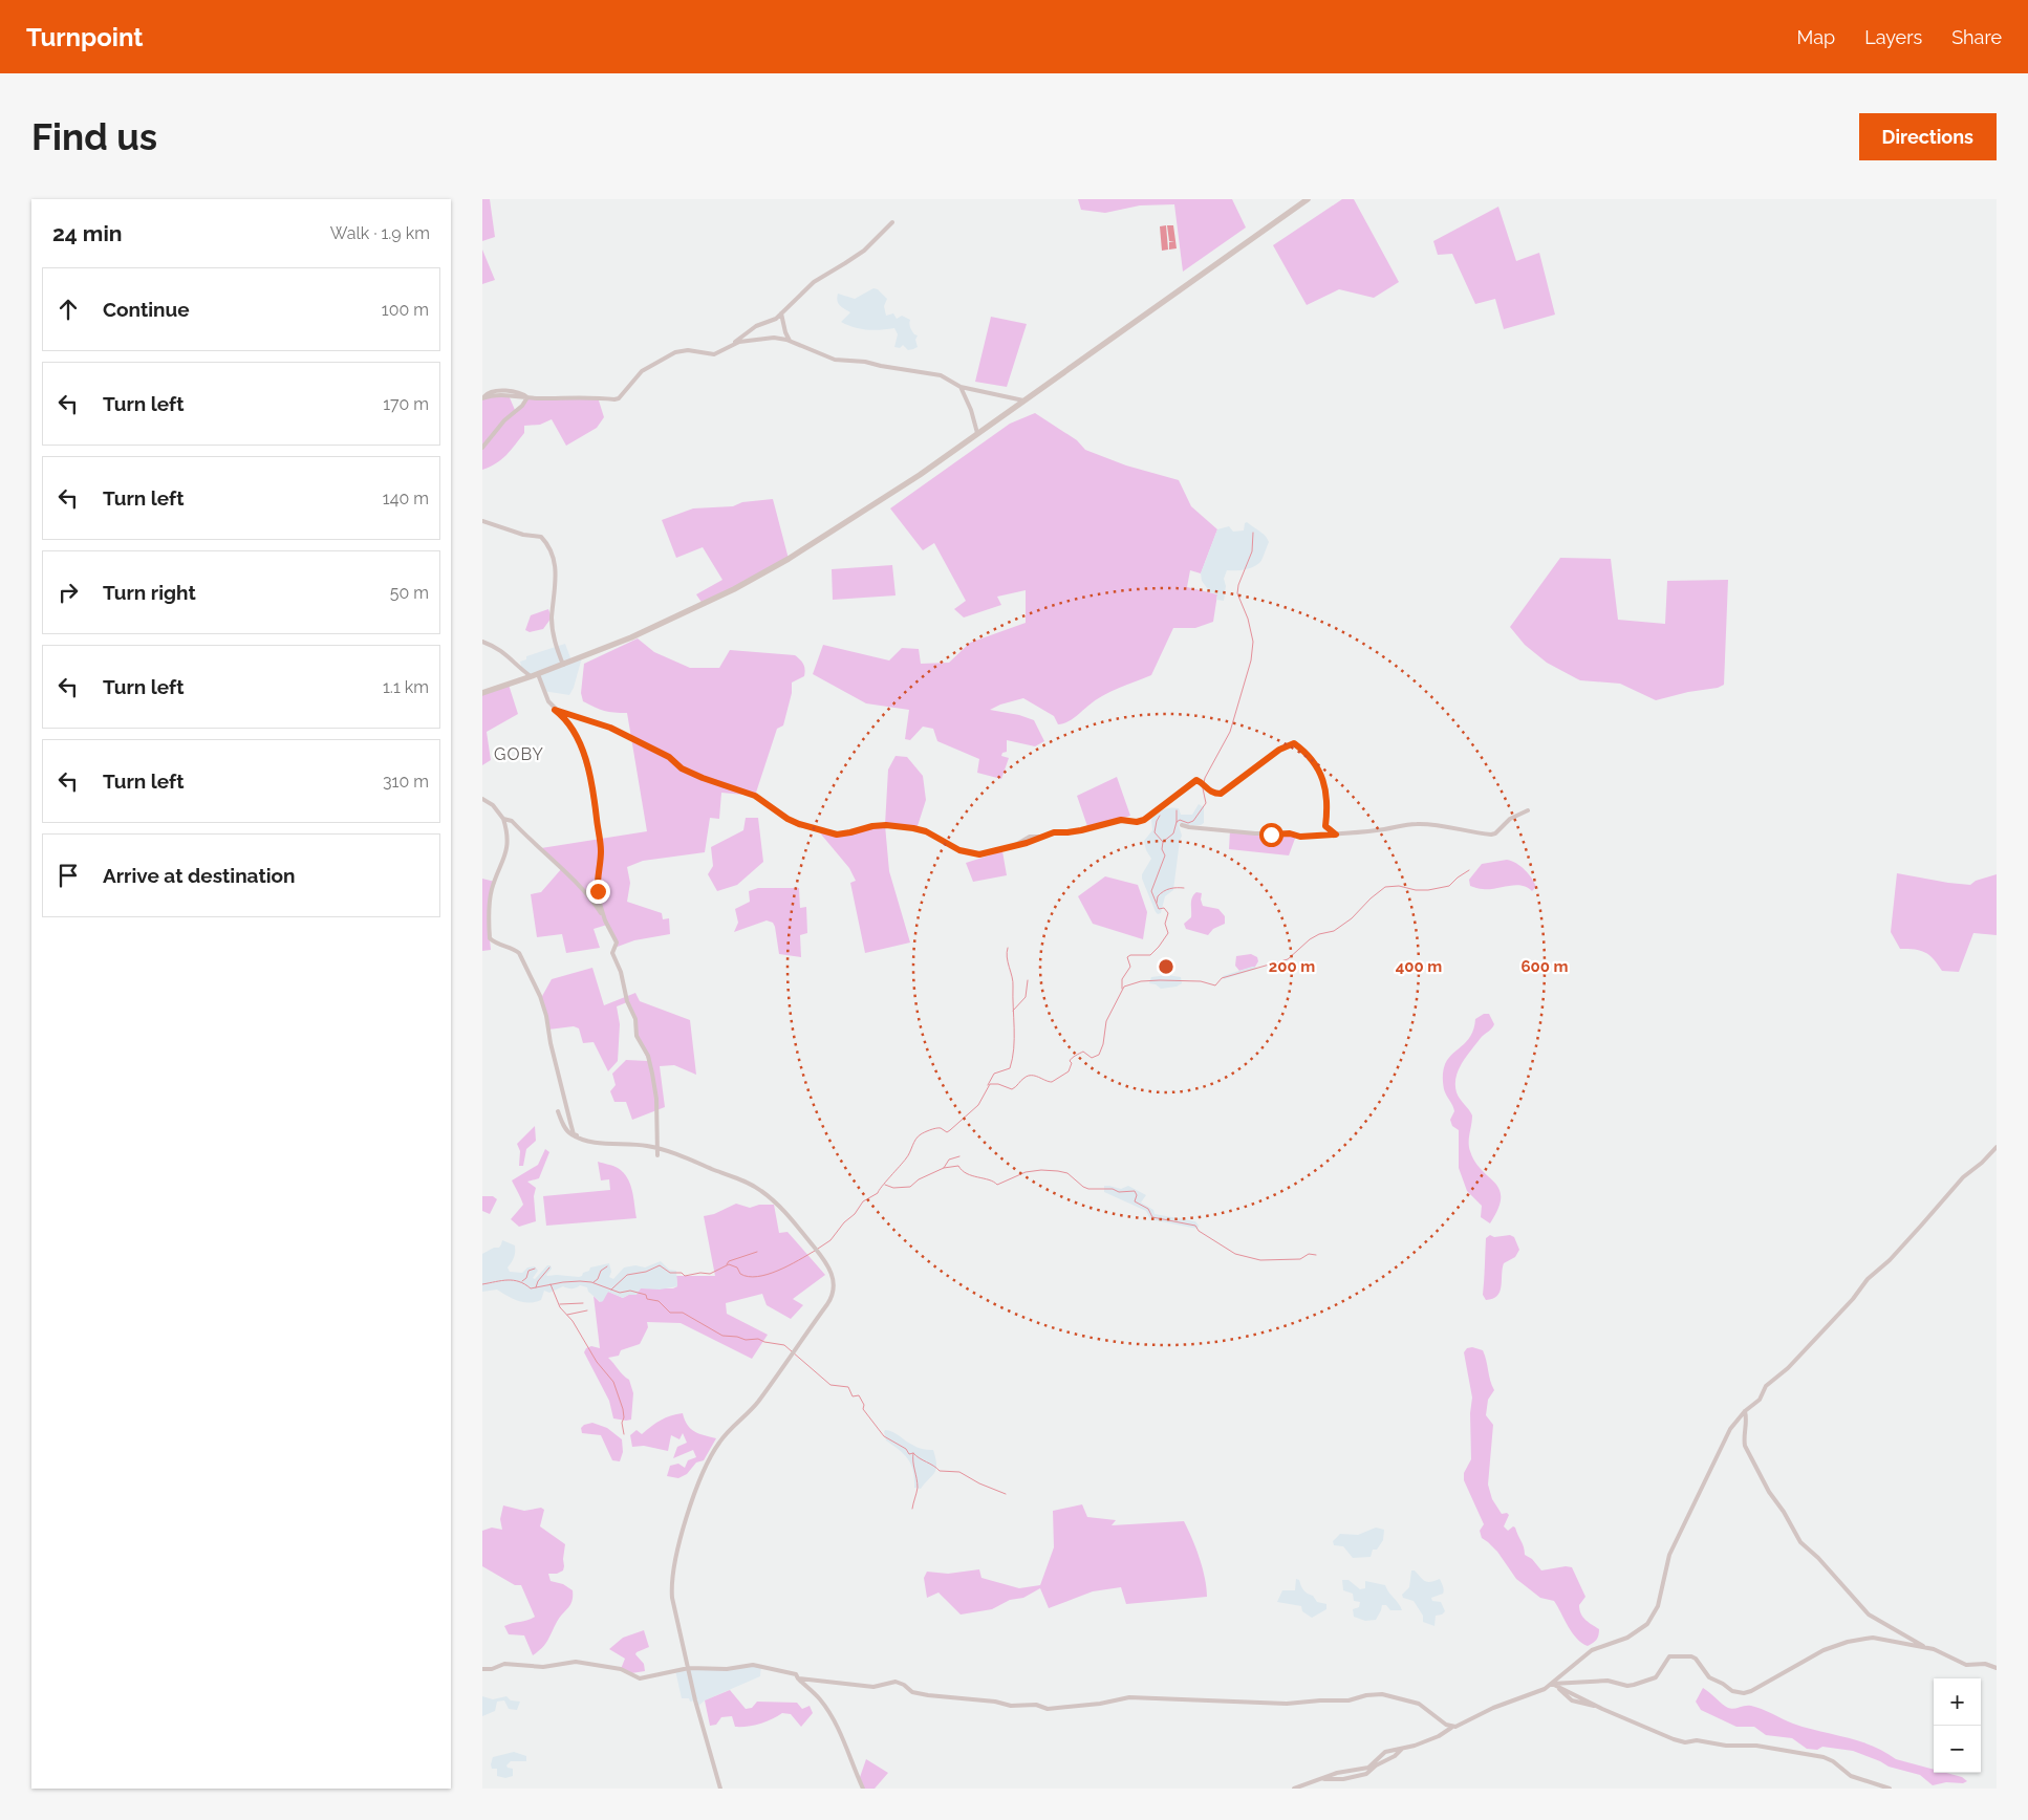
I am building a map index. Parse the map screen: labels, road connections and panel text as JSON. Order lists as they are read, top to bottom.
{
  "districts": ["GOBY"],
  "page": {
    "header": "Turnpoint",
    "nav": ["Map", "Layers", "Share"],
    "buttons": "Directions",
    "title": "Find us",
    "heading": ["24 min", "Walk · 1.9 km"],
    "list": [
      ["Continue", "100 m"],
      ["Turn left", "170 m"],
      ["Turn left", "140 m"],
      ["Turn right", "50 m"],
      ["Turn left", "1.1 km"],
      ["Turn left", "310 m"],
      "Arrive at destination"
    ],
    "map_buttons": ["+", "−"]
  },
  "rings": ["200 m", "400 m", "600 m"]
}
